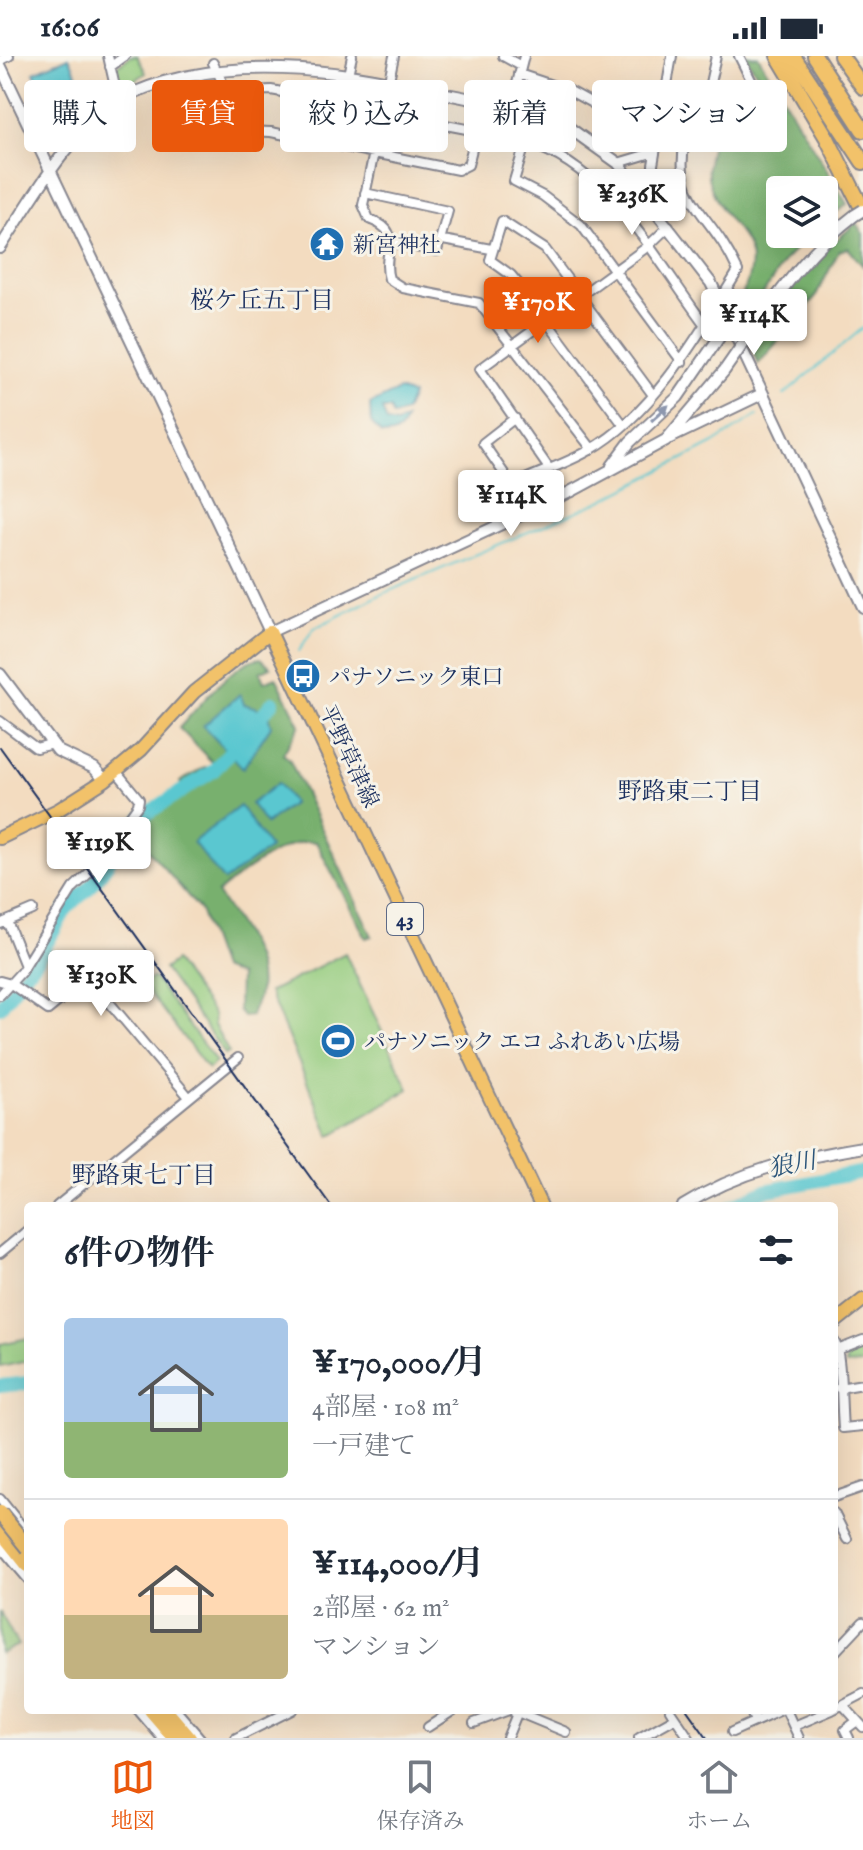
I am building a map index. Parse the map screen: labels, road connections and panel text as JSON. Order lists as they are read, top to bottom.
{
  "streets": {
    "main road": ["平野草津線", "43"]
  },
  "districts": ["桜ケ丘五丁目", "野路東二丁目", "野路東七丁目"],
  "water": ["狼川"],
  "places": {
    "temple": ["新宮神社"],
    "bus stop": ["パナソニック東口"],
    "sports": ["パナソニック エコ ふれあい広場"]
  },
  "page": {
    "status": "16:06",
    "chip": [
      "購入",
      "賃貸",
      "絞り込み",
      "新着",
      "マンション"
    ],
    "price": [
      "¥236K",
      "¥170K",
      "¥114K",
      "¥114K",
      "¥119K",
      "¥130K"
    ],
    "heading": "6件の物件",
    "list": [
      {
        "name": "¥170,000/月",
        "note": "4部屋 · 108 m² · 一戸建て"
      },
      {
        "name": "¥114,000/月",
        "note": "2部屋 · 62 m² · マンション"
      }
    ],
    "tabs": ["地図", "保存済み", "ホーム"]
  }
}
